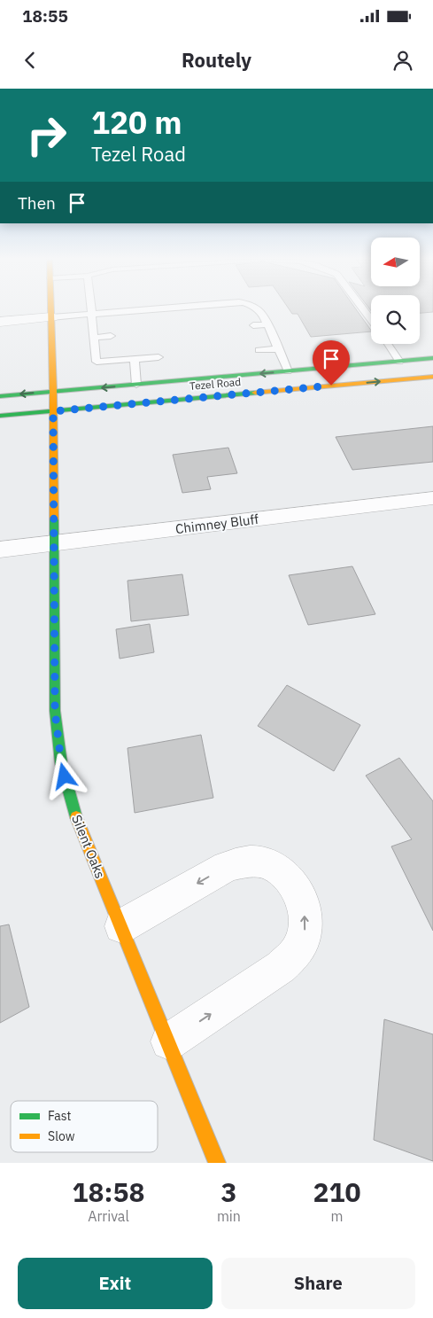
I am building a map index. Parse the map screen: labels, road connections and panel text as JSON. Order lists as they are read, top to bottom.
{
  "streets": {
    "street": ["Tezel Road", "Chimney Bluff", "Silent Oaks"]
  },
  "crossings": [
    ["Tezel Road", "Silent Oaks"],
    ["Chimney Bluff", "Silent Oaks"]
  ],
  "legend": ["Fast", "Slow"],
  "north": "left",
  "page": {
    "status": "18:55",
    "header": "Routely",
    "turn": ["120 m", "Tezel Road"],
    "then": "Then",
    "eta": [
      "18:58",
      "Arrival",
      "3",
      "min",
      "210",
      "m"
    ],
    "buttons": ["Exit", "Share"]
  }
}
